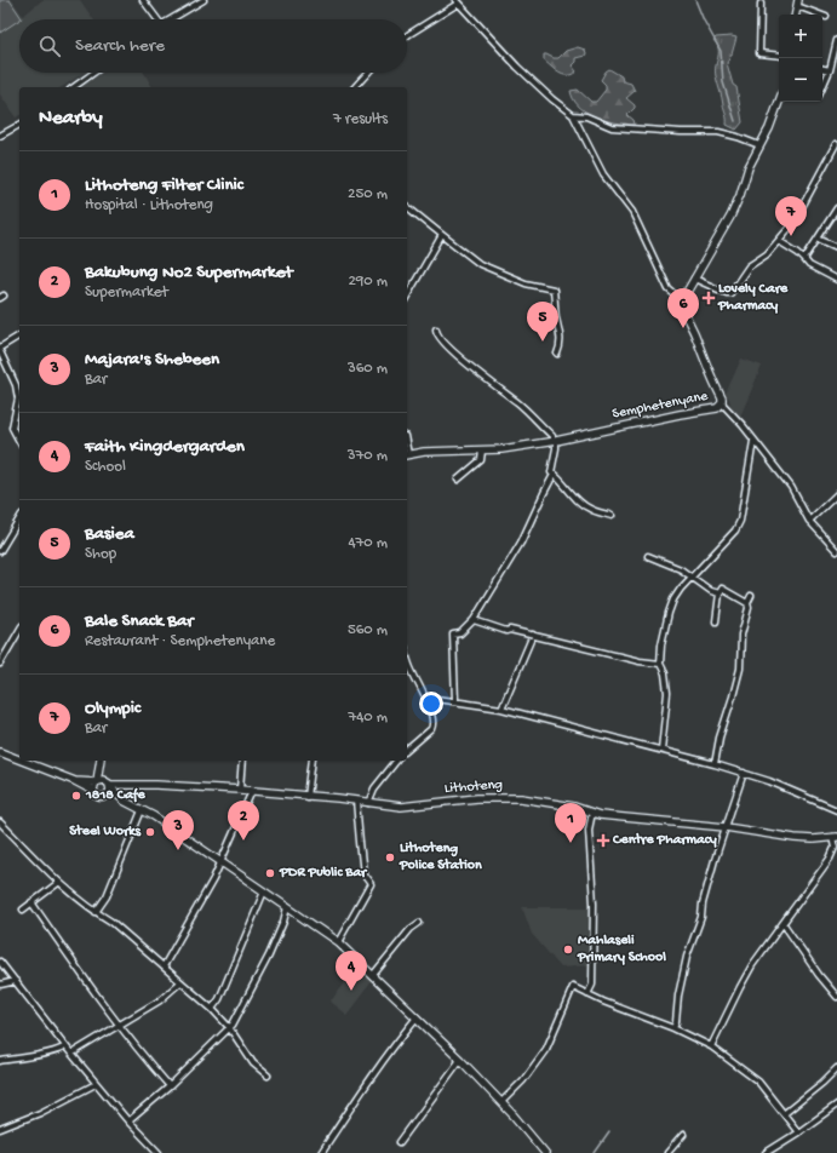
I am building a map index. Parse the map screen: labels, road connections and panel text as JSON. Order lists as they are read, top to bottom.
{
  "streets": {
    "main road": ["Semphetenyane", "Lithoteng"]
  },
  "places": {
    "health": ["Lovely Care Pharmacy", "Centre Pharmacy"],
    "other": [
      "1818 Cafe",
      "Steel Works",
      "Lithoteng Police Station",
      "PDR Public Bar",
      "Mahlaseli Primary School"
    ]
  },
  "page": {
    "map_buttons": ["+", "−"],
    "search": "Search here",
    "heading": ["Nearby", "7 results"],
    "list": [
      {
        "mark": "1",
        "name": "Lithoteng Filter Clinic",
        "note": "Hospital · Lithoteng",
        "value": "250 m"
      },
      {
        "mark": "2",
        "name": "Bakubung No2 Supermarket",
        "note": "Supermarket",
        "value": "290 m"
      },
      {
        "mark": "3",
        "name": "Majara's Shebeen",
        "note": "Bar",
        "value": "360 m"
      },
      {
        "mark": "4",
        "name": "Faith Kingdergarden",
        "note": "School",
        "value": "370 m"
      },
      {
        "mark": "5",
        "name": "Basiea",
        "note": "Shop",
        "value": "470 m"
      },
      {
        "mark": "6",
        "name": "Bale Snack Bar",
        "note": "Restaurant · Semphetenyane",
        "value": "560 m"
      },
      {
        "mark": "7",
        "name": "Olympic",
        "note": "Bar",
        "value": "740 m"
      }
    ],
    "pins": [
      "7",
      "6",
      "5",
      "2",
      "1",
      "3",
      "4"
    ]
  }
}
